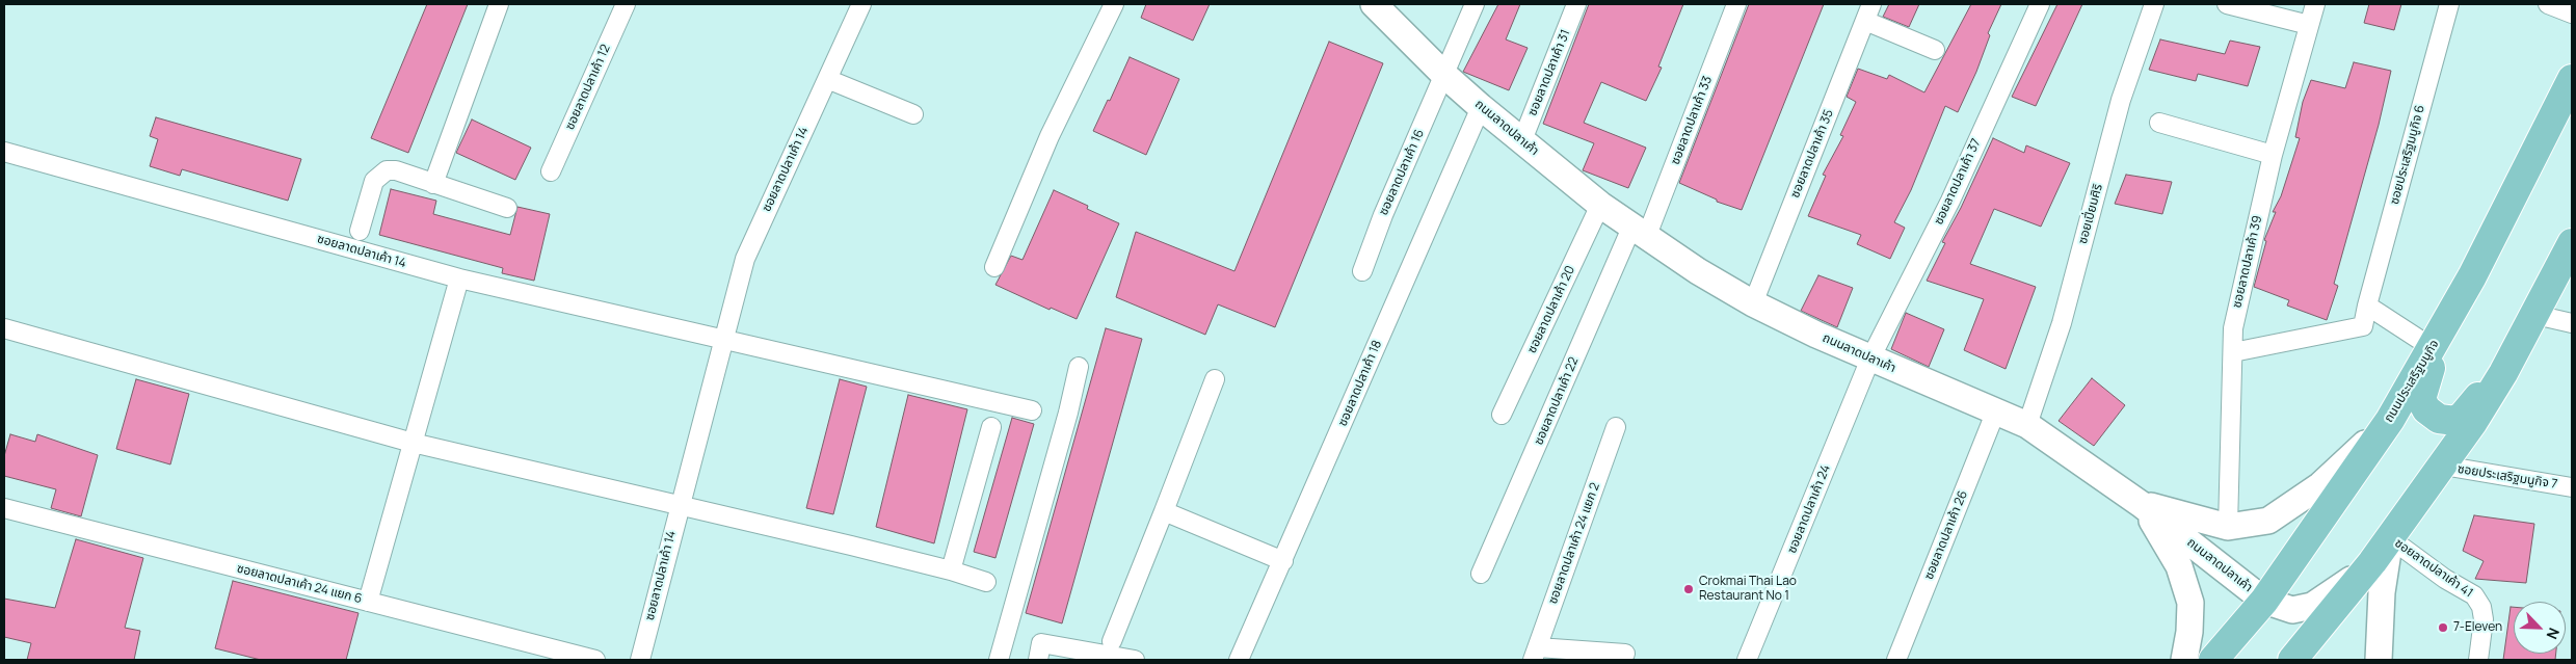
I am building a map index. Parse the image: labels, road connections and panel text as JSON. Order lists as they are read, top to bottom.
{
  "streets": {
    "main road": ["ถนนลาดปลาเค้า", "ถนนประเสริฐมนูกิจ"],
    "street": [
      "ซอยลาดปลาเค้า 31",
      "ซอยลาดปลาเค้า 12",
      "ซอยลาดปลาเค้า 33",
      "ซอยลาดปลาเค้า 35",
      "ซอยประเสริฐมนูกิจ 6",
      "ซอยลาดปลาเค้า 14",
      "ซอยลาดปลาเค้า 16",
      "ซอยลาดปลาเค้า 37",
      "ซอยเปี่ยมศิริ",
      "ซอยลาดปลาเค้า 39",
      "ซอยลาดปลาเค้า 20",
      "ซอยลาดปลาเค้า 18",
      "ซอยลาดปลาเค้า 22",
      "ซอยประเสริฐมนูกิจ 7",
      "ซอยลาดปลาเค้า 24",
      "ซอยลาดปลาเค้า 26",
      "ซอยลาดปลาเค้า 24 แยก 2",
      "ซอยลาดปลาเค้า 41",
      "ซอยลาดปลาเค้า 24 แยก 6"
    ]
  },
  "crossings": [
    ["ซอยลาดปลาเค้า 31", "ถนนลาดปลาเค้า"],
    ["ซอยลาดปลาเค้า 33", "ถนนลาดปลาเค้า"],
    ["ซอยลาดปลาเค้า 33", "ซอยลาดปลาเค้า 22"],
    ["ถนนลาดปลาเค้า", "ซอยลาดปลาเค้า 35"],
    ["ถนนลาดปลาเค้า", "ซอยลาดปลาเค้า 16"],
    ["ถนนลาดปลาเค้า", "ซอยลาดปลาเค้า 37"],
    ["ถนนลาดปลาเค้า", "ซอยเปี่ยมศิริ"],
    ["ถนนลาดปลาเค้า", "ซอยลาดปลาเค้า 20"],
    ["ถนนลาดปลาเค้า", "ถนนประเสริฐมนูกิจ"],
    ["ถนนลาดปลาเค้า", "ซอยลาดปลาเค้า 18"],
    ["ถนนลาดปลาเค้า", "ซอยลาดปลาเค้า 22"],
    ["ถนนลาดปลาเค้า", "ซอยลาดปลาเค้า 24"],
    ["ถนนลาดปลาเค้า", "ซอยลาดปลาเค้า 26"],
    ["ซอยประเสริฐมนูกิจ 6", "ซอยลาดปลาเค้า 39"],
    ["ซอยลาดปลาเค้า 37", "ซอยลาดปลาเค้า 24"]
  ],
  "places": ["Crokmai Thai Lao Restaurant No 1", "7-Eleven"],
  "north": "bottom right"
}
